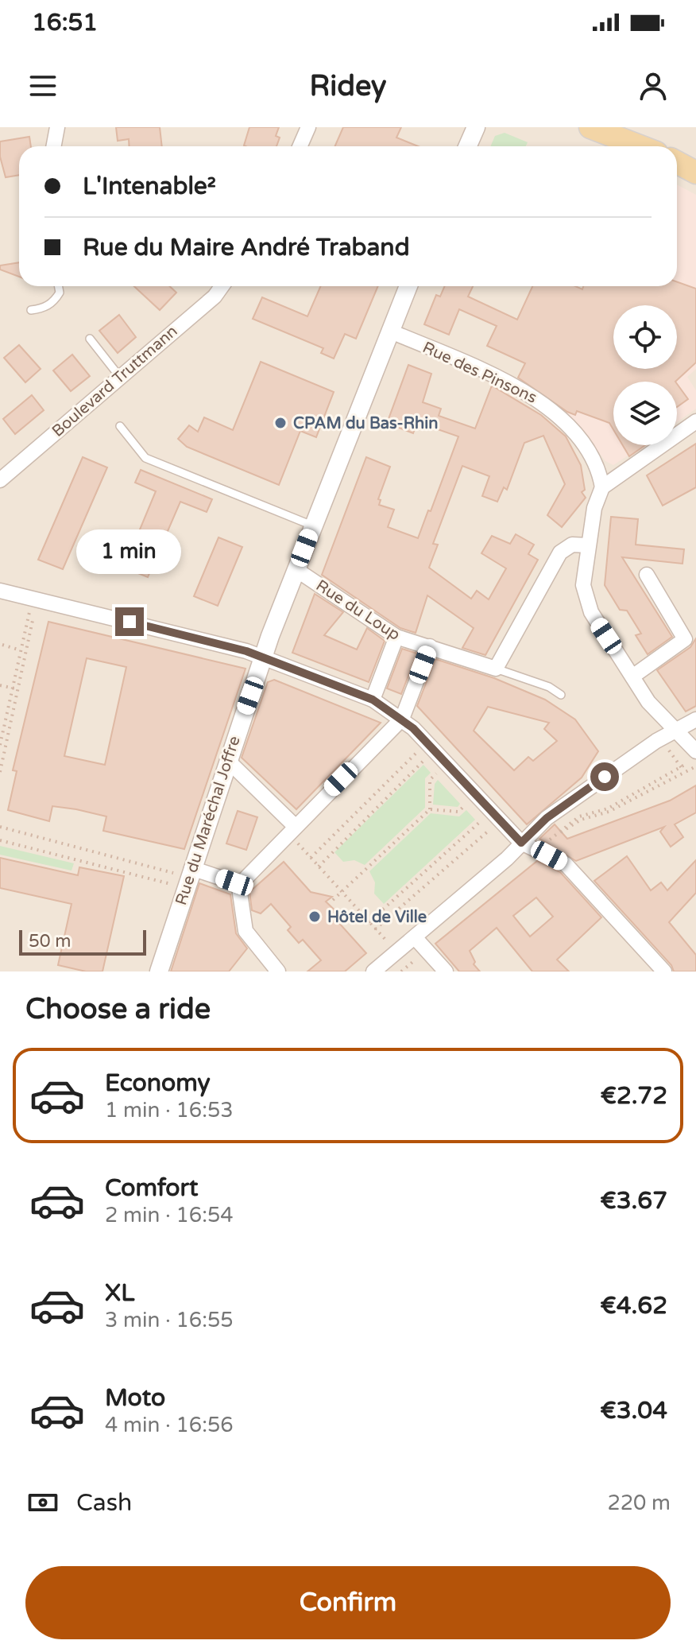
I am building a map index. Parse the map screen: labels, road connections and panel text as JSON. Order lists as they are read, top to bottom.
{
  "streets": {
    "street": [
      "Rue des Pinsons",
      "Boulevard Truttmann",
      "Rue du Loup",
      "Rue du Maréchal Joffre"
    ]
  },
  "crossings": [
    ["Rue des Pinsons", "Rue du Maréchal Joffre"],
    ["Rue du Loup", "Rue du Maréchal Joffre"]
  ],
  "places": ["CPAM du Bas-Rhin", "Hôtel de Ville"],
  "scale_bar": "50 m",
  "page": {
    "status": "16:51",
    "header": "Ridey",
    "banner": ["L'Intenable²", "Rue du Maire André Traband"],
    "bubble": "1 min",
    "scale": "50 m",
    "heading": "Choose a ride",
    "list": [
      {
        "name": "Economy",
        "note": "1 min · 16:53",
        "value": "€2.72"
      },
      {
        "name": "Comfort",
        "note": "2 min · 16:54",
        "value": "€3.67"
      },
      {
        "name": "XL",
        "note": "3 min · 16:55",
        "value": "€4.62"
      },
      {
        "name": "Moto",
        "note": "4 min · 16:56",
        "value": "€3.04"
      }
    ],
    "pay": ["Cash", "220 m"],
    "buttons": "Confirm"
  }
}
